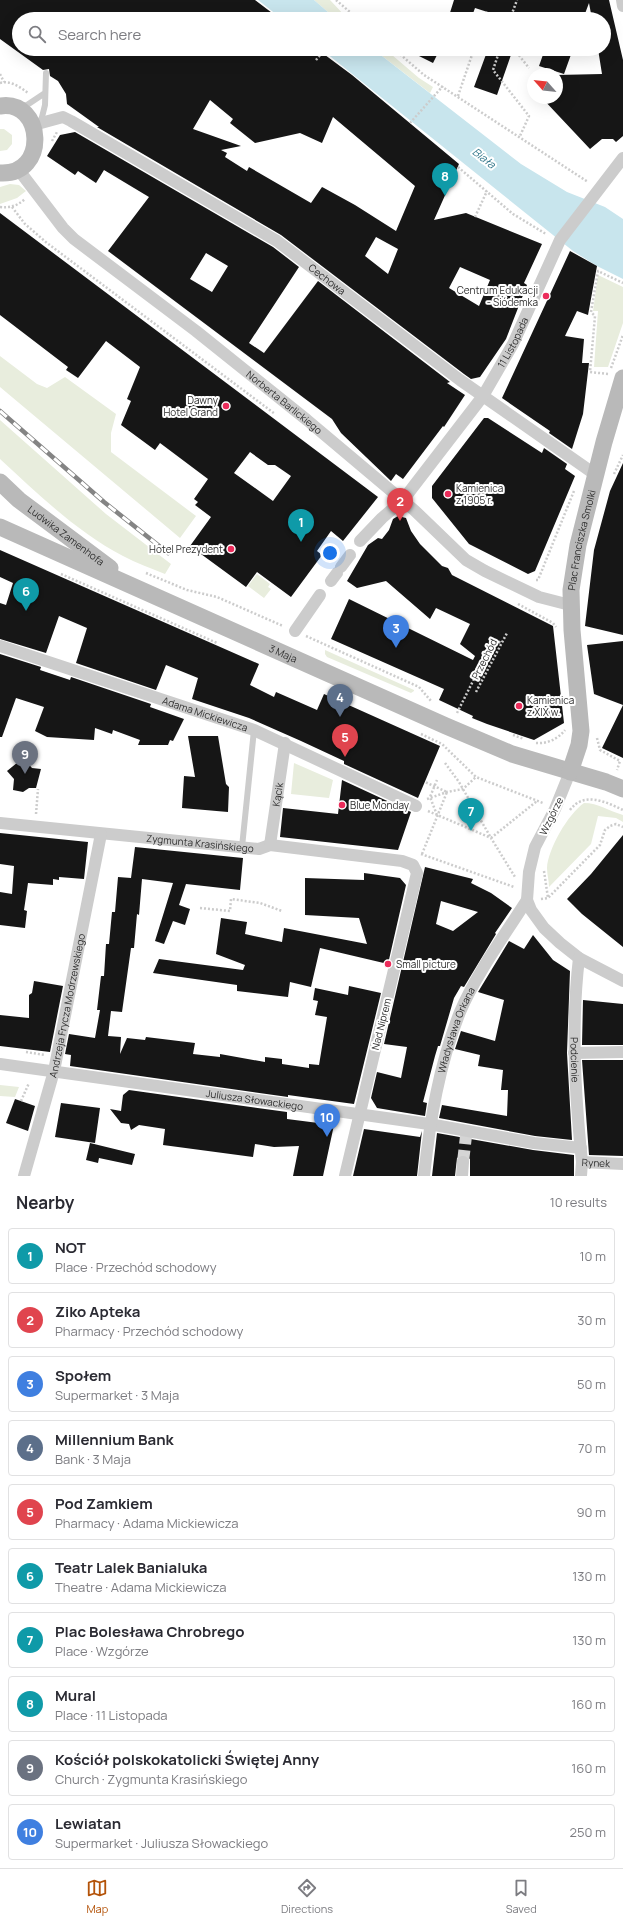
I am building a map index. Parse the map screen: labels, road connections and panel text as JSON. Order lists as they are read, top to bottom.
{
  "streets": {
    "main road": [
      "Ludwika Zamenhofa",
      "Plac Franciszka Smolki",
      "3 Maja",
      "Wzgórze"
    ],
    "street": [
      "Cechowa",
      "11 Listopada",
      "Norberta Barlickiego",
      "Adama Mickiewicza",
      "Kącik",
      "Zygmunta Krasińskiego",
      "Andrzeja Frycza Modrzewskiego",
      "Nad Niprem",
      "Władysława Orkana",
      "Podcienie",
      "Juliusza Słowackiego",
      "Rynek"
    ],
    "path": ["Przechód"]
  },
  "crossings": [
    ["Cechowa", "11 Listopada"],
    ["Cechowa", "Plac Franciszka Smolki"],
    ["11 Listopada", "Norberta Barlickiego"],
    ["Norberta Barlickiego", "Plac Franciszka Smolki"],
    ["Norberta Barlickiego", "Wzgórze"],
    ["Ludwika Zamenhofa", "3 Maja"],
    ["Plac Franciszka Smolki", "Wzgórze"],
    ["3 Maja", "Wzgórze"],
    ["Adama Mickiewicza", "Kącik"],
    ["Kącik", "Zygmunta Krasińskiego"],
    ["Wzgórze", "Władysława Orkana"],
    ["Wzgórze", "Podcienie"],
    ["Zygmunta Krasińskiego", "Andrzeja Frycza Modrzewskiego"],
    ["Zygmunta Krasińskiego", "Nad Niprem"],
    ["Andrzeja Frycza Modrzewskiego", "Juliusza Słowackiego"],
    ["Nad Niprem", "Juliusza Słowackiego"],
    ["Władysława Orkana", "Juliusza Słowackiego"],
    ["Podcienie", "Juliusza Słowackiego"],
    ["Podcienie", "Rynek"]
  ],
  "water": ["Biała"],
  "places": [
    "Centrum Edukacji - Siódemka",
    "Dawny Hotel Grand",
    "Kamienica z 1905 r.",
    "Hotel Prezydent",
    "Kamienica z XIX w.",
    "Blue Monday",
    "Small picture"
  ],
  "north": "top left",
  "page": {
    "search": "Search here",
    "pins": [
      "8",
      "2",
      "1",
      "6",
      "3",
      "4",
      "5",
      "9",
      "7",
      "10"
    ],
    "heading": ["Nearby", "10 results"],
    "list": [
      {
        "mark": "1",
        "name": "NOT",
        "note": "Place · Przechód schodowy",
        "value": "10 m"
      },
      {
        "mark": "2",
        "name": "Ziko Apteka",
        "note": "Pharmacy · Przechód schodowy",
        "value": "30 m"
      },
      {
        "mark": "3",
        "name": "Społem",
        "note": "Supermarket · 3 Maja",
        "value": "50 m"
      },
      {
        "mark": "4",
        "name": "Millennium Bank",
        "note": "Bank · 3 Maja",
        "value": "70 m"
      },
      {
        "mark": "5",
        "name": "Pod Zamkiem",
        "note": "Pharmacy · Adama Mickiewicza",
        "value": "90 m"
      },
      {
        "mark": "6",
        "name": "Teatr Lalek Banialuka",
        "note": "Theatre · Adama Mickiewicza",
        "value": "130 m"
      },
      {
        "mark": "7",
        "name": "Plac Bolesława Chrobrego",
        "note": "Place · Wzgórze",
        "value": "130 m"
      },
      {
        "mark": "8",
        "name": "Mural",
        "note": "Place · 11 Listopada",
        "value": "160 m"
      },
      {
        "mark": "9",
        "name": "Kościół polskokatolicki Świętej Anny",
        "note": "Church · Zygmunta Krasińskiego",
        "value": "160 m"
      },
      {
        "mark": "10",
        "name": "Lewiatan",
        "note": "Supermarket · Juliusza Słowackiego",
        "value": "250 m"
      }
    ],
    "nav": ["Map", "Directions", "Saved"]
  }
}
